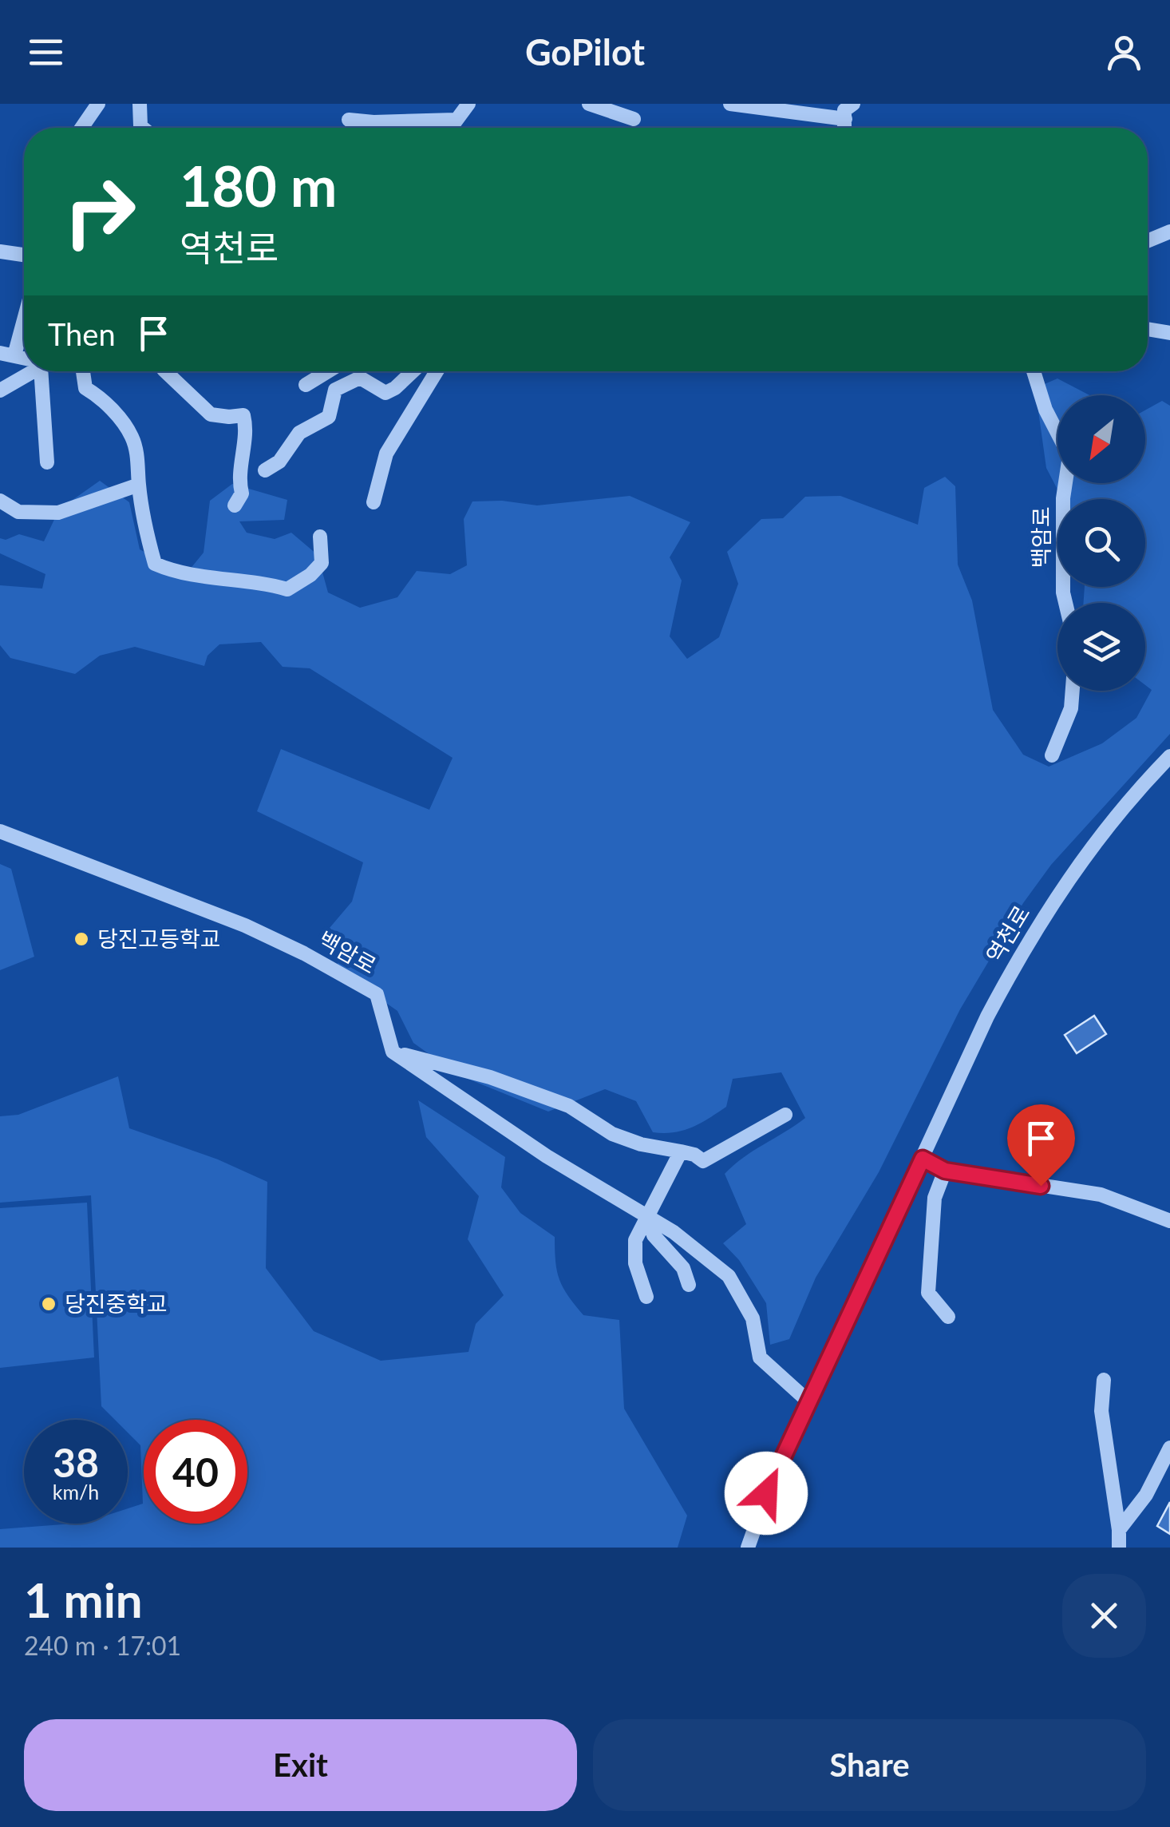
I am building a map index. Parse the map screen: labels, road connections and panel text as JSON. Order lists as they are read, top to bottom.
{
  "streets": {
    "street": ["백암로", "역천로"]
  },
  "places": ["당진고등학교", "당진중학교"],
  "north": "bottom left",
  "page": {
    "header": "GoPilot",
    "turn": ["180 m", "역천로"],
    "then": "Then",
    "speed": "38 km/h",
    "limit": "40",
    "heading": ["1 min", "240 m · 17:01"],
    "buttons": ["Exit", "Share"]
  }
}
